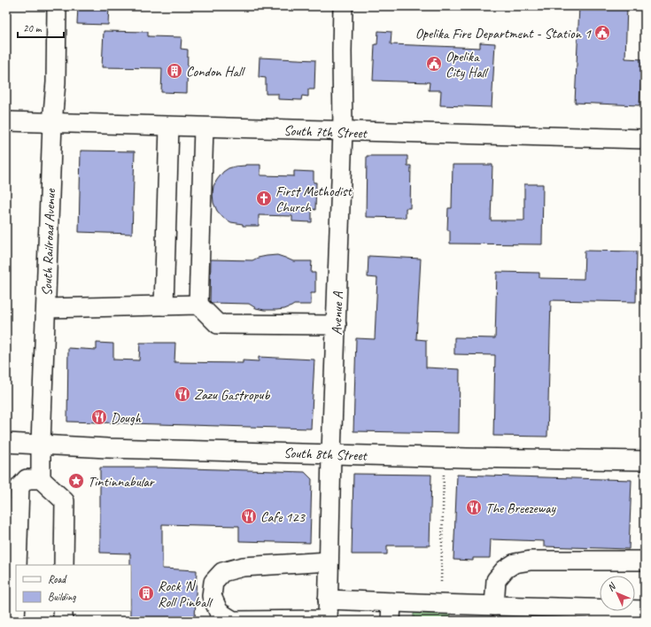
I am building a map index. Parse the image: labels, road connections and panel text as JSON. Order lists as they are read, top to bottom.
{
  "streets": {
    "street": [
      "South 7th Street",
      "South Railroad Avenue",
      "Avenue A",
      "South 8th Street"
    ]
  },
  "crossings": [
    ["South 7th Street", "South Railroad Avenue"],
    ["South 7th Street", "Avenue A"],
    ["South Railroad Avenue", "South 8th Street"],
    ["Avenue A", "South 8th Street"]
  ],
  "places": {
    "public building": ["Opelika Fire Department - Station 1", "Opelika City Hall"],
    "building": ["Condon Hall", "Rock 'N Roll Pinball"],
    "church": ["First Methodist Church"],
    "restaurant": [
      "Zazu Gastropub",
      "Dough",
      "The Breezeway",
      "Cafe 123"
    ],
    "place": ["Tintinnabular"]
  },
  "legend": ["Road", "Building"],
  "scale_bar": "20 m",
  "north": "top left"
}
